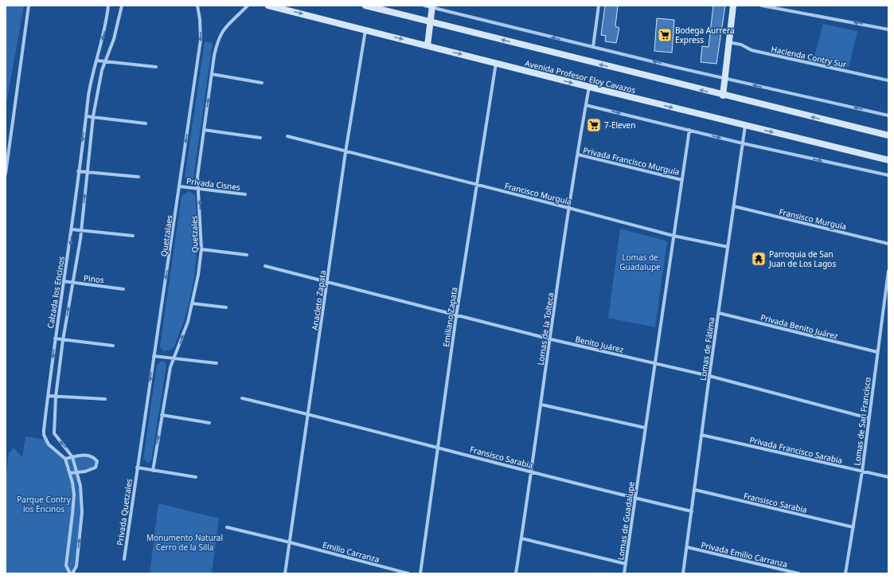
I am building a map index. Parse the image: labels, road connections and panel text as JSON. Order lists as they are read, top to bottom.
{
  "streets": {
    "main road": ["Avenida Profesor Eloy Cavazos"],
    "street": [
      "Hacienda Contry Sur",
      "Privada Francisco Murguía",
      "Privada Cisnes",
      "Francisco Murguía",
      "Fransisco Murguía",
      "Quetzales",
      "Quetzalaes",
      "Pinos",
      "Calzada los Encinos",
      "Anacleto Zapata",
      "Emiliano Zapata",
      "Privada Benito Juárez",
      "Lomas de la Tolteca",
      "Benito Juárez",
      "Lomas de Fátima",
      "Lomas de San Francisco",
      "Privada Francisco Sarabia",
      "Fransisco Sarabia",
      "Privada Quetzales",
      "Lomas de Guadalupe",
      "Emilio Carranza",
      "Privada Emilio Carranza"
    ]
  },
  "crossings": [
    ["Avenida Profesor Eloy Cavazos", "Anacleto Zapata"],
    ["Avenida Profesor Eloy Cavazos", "Emiliano Zapata"],
    ["Avenida Profesor Eloy Cavazos", "Lomas de la Tolteca"],
    ["Avenida Profesor Eloy Cavazos", "Lomas de Fátima"],
    ["Privada Francisco Murguía", "Lomas de la Tolteca"],
    ["Privada Francisco Murguía", "Lomas de Guadalupe"],
    ["Privada Cisnes", "Quetzales"],
    ["Privada Cisnes", "Quetzalaes"],
    ["Francisco Murguía", "Anacleto Zapata"],
    ["Francisco Murguía", "Emiliano Zapata"],
    ["Francisco Murguía", "Lomas de la Tolteca"],
    ["Francisco Murguía", "Lomas de Fátima"],
    ["Francisco Murguía", "Lomas de Guadalupe"],
    ["Fransisco Murguía", "Lomas de Fátima"],
    ["Quetzalaes", "Privada Quetzales"],
    ["Pinos", "Calzada los Encinos"],
    ["Anacleto Zapata", "Benito Juárez"],
    ["Anacleto Zapata", "Fransisco Sarabia"],
    ["Anacleto Zapata", "Emilio Carranza"],
    ["Emiliano Zapata", "Benito Juárez"],
    ["Emiliano Zapata", "Fransisco Sarabia"],
    ["Privada Benito Juárez", "Lomas de Fátima"],
    ["Privada Benito Juárez", "Lomas de San Francisco"],
    ["Lomas de la Tolteca", "Benito Juárez"],
    ["Lomas de la Tolteca", "Fransisco Sarabia"],
    ["Benito Juárez", "Lomas de Fátima"],
    ["Benito Juárez", "Lomas de San Francisco"],
    ["Benito Juárez", "Lomas de Guadalupe"],
    ["Lomas de Fátima", "Privada Francisco Sarabia"],
    ["Lomas de Fátima", "Fransisco Sarabia"],
    ["Lomas de Fátima", "Privada Emilio Carranza"],
    ["Lomas de San Francisco", "Privada Francisco Sarabia"],
    ["Lomas de San Francisco", "Fransisco Sarabia"],
    ["Fransisco Sarabia", "Lomas de Guadalupe"]
  ],
  "one_way": ["Quetzales", "Quetzalaes"],
  "parks": ["Lomas de Guadalupe", "Parque Contry los Encinos", "Monumento Natural Cerro de la Silla"],
  "places": {
    "supermarket": ["Bodega Aurrera Express", "7-Eleven"],
    "temple": ["Parroquia de San Juan de Los Lagos"]
  }
}
